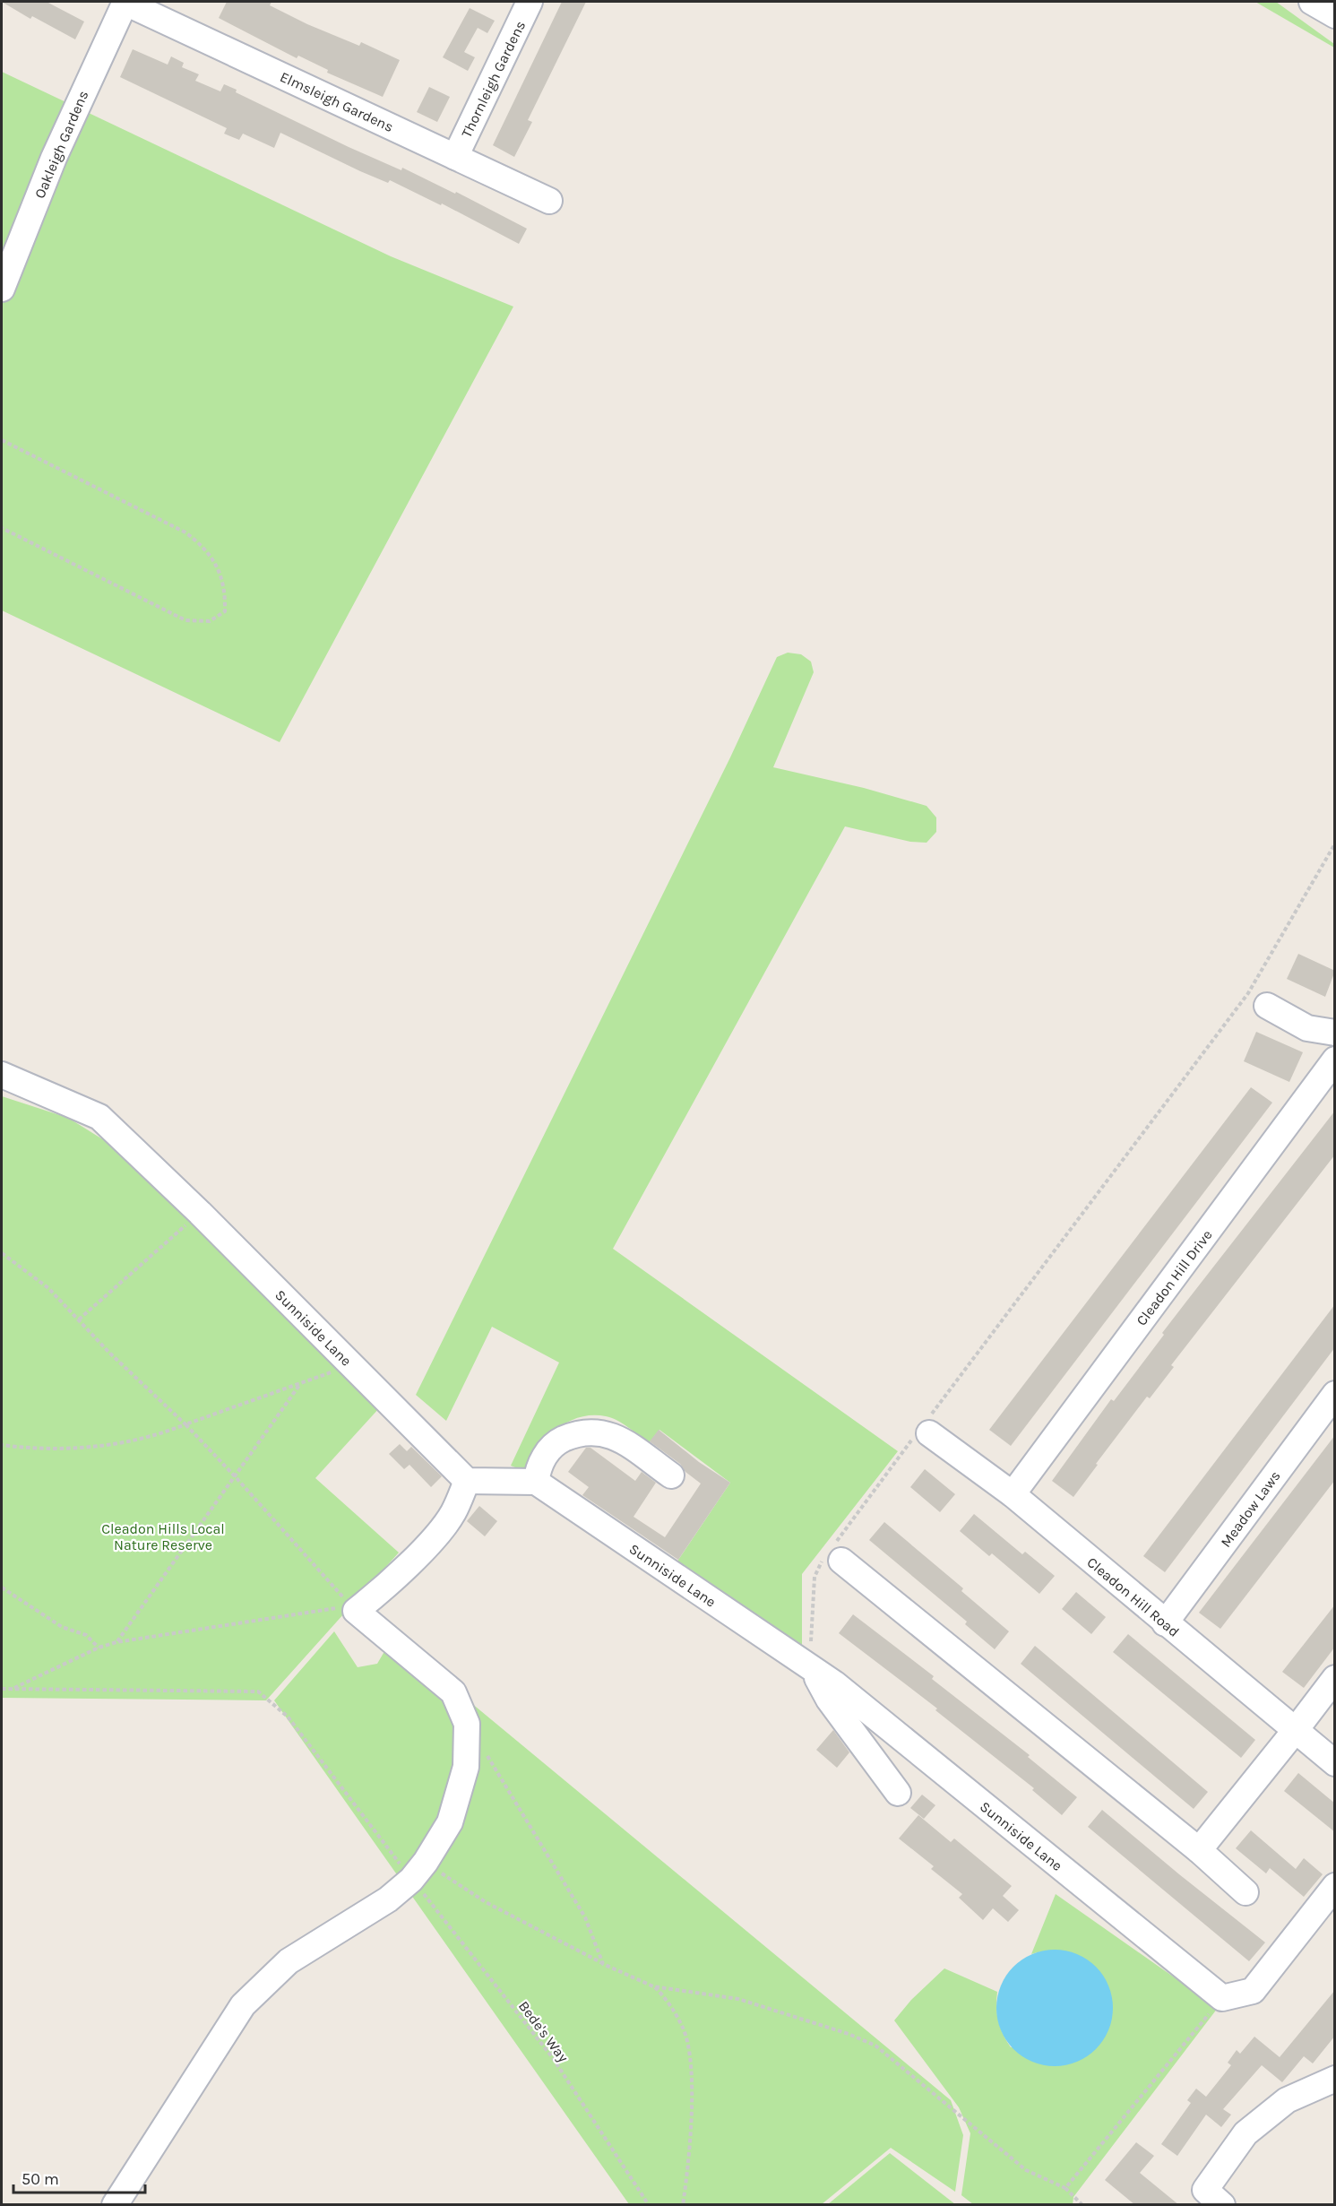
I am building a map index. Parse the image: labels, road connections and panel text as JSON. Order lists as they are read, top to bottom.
{
  "streets": {
    "street": [
      "Thornleigh Gardens",
      "Elmsleigh Gardens",
      "Oakleigh Gardens",
      "Cleadon Hill Drive",
      "Sunniside Lane",
      "Meadow Laws",
      "Cleadon Hill Road"
    ],
    "path": ["Bede's Way"]
  },
  "crossings": [
    ["Thornleigh Gardens", "Elmsleigh Gardens"],
    ["Elmsleigh Gardens", "Oakleigh Gardens"],
    ["Cleadon Hill Drive", "Cleadon Hill Road"],
    ["Meadow Laws", "Cleadon Hill Road"]
  ],
  "parks": ["Cleadon Hills Local Nature Reserve"],
  "scale_bar": "50 m"
}
